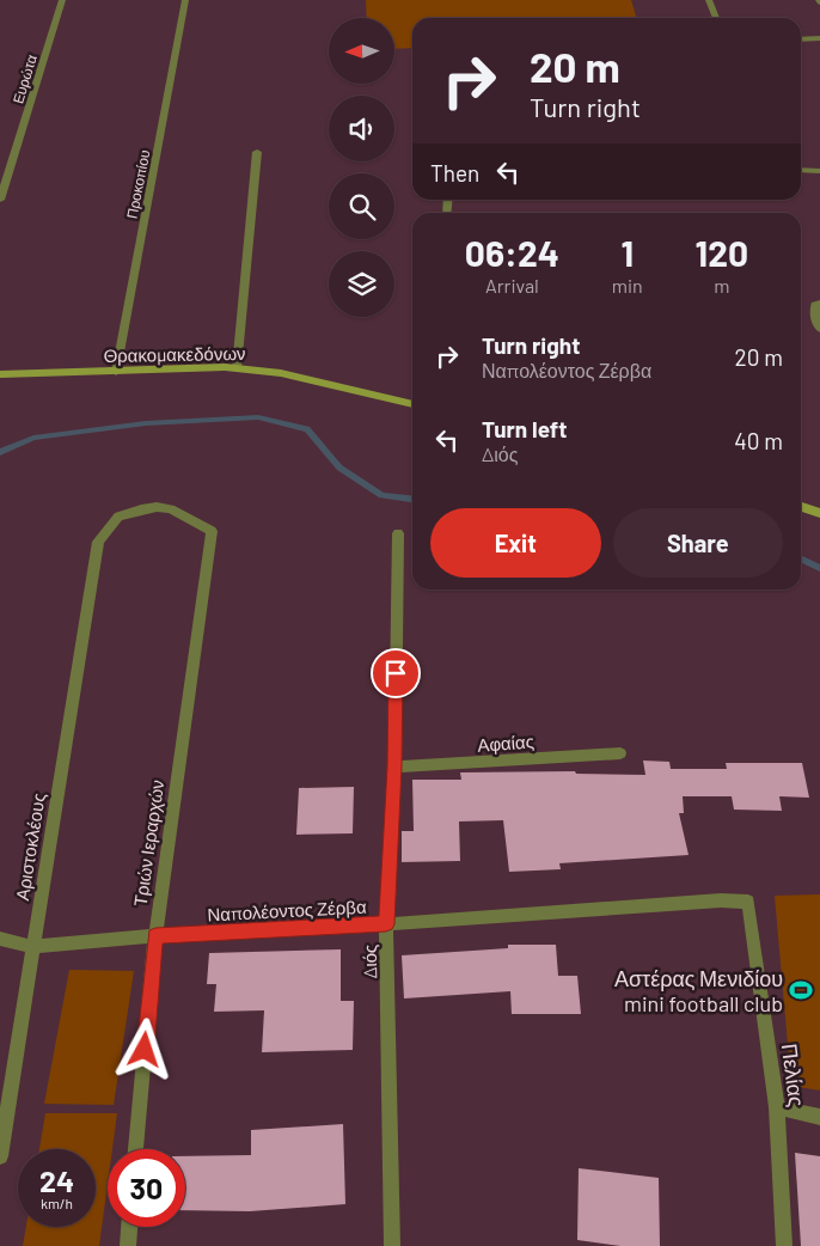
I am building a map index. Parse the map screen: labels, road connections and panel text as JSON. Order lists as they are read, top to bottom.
{
  "streets": {
    "main road": ["Θρακομακεδόνων"],
    "street": [
      "Ευρώτα",
      "Προκοπίου",
      "Αφαίας",
      "Τριών Ιεραρχών",
      "Αριστοκλέους",
      "Ναπολέοντος Ζέρβα",
      "Διός",
      "Πελίας"
    ]
  },
  "crossings": [
    ["Προκοπίου", "Θρακομακεδόνων"],
    ["Αφαίας", "Διός"],
    ["Τριών Ιεραρχών", "Αριστοκλέους"],
    ["Τριών Ιεραρχών", "Ναπολέοντος Ζέρβα"],
    ["Αριστοκλέους", "Ναπολέοντος Ζέρβα"],
    ["Ναπολέοντος Ζέρβα", "Διός"],
    ["Ναπολέοντος Ζέρβα", "Πελίας"]
  ],
  "places": {
    "sports": ["Αστέρας Μενιδίου mini football club"]
  },
  "north": "left",
  "page": {
    "turn": ["20 m", "Turn right"],
    "then": "Then",
    "eta": [
      "06:24",
      "Arrival",
      "1",
      "min",
      "120",
      "m"
    ],
    "list": [
      {
        "name": "Turn right",
        "note": "Ναπολέοντος Ζέρβα",
        "value": "20 m"
      },
      {
        "name": "Turn left",
        "note": "Διός",
        "value": "40 m"
      }
    ],
    "buttons": ["Exit", "Share"],
    "speed": "24 km/h",
    "limit": "30"
  }
}
